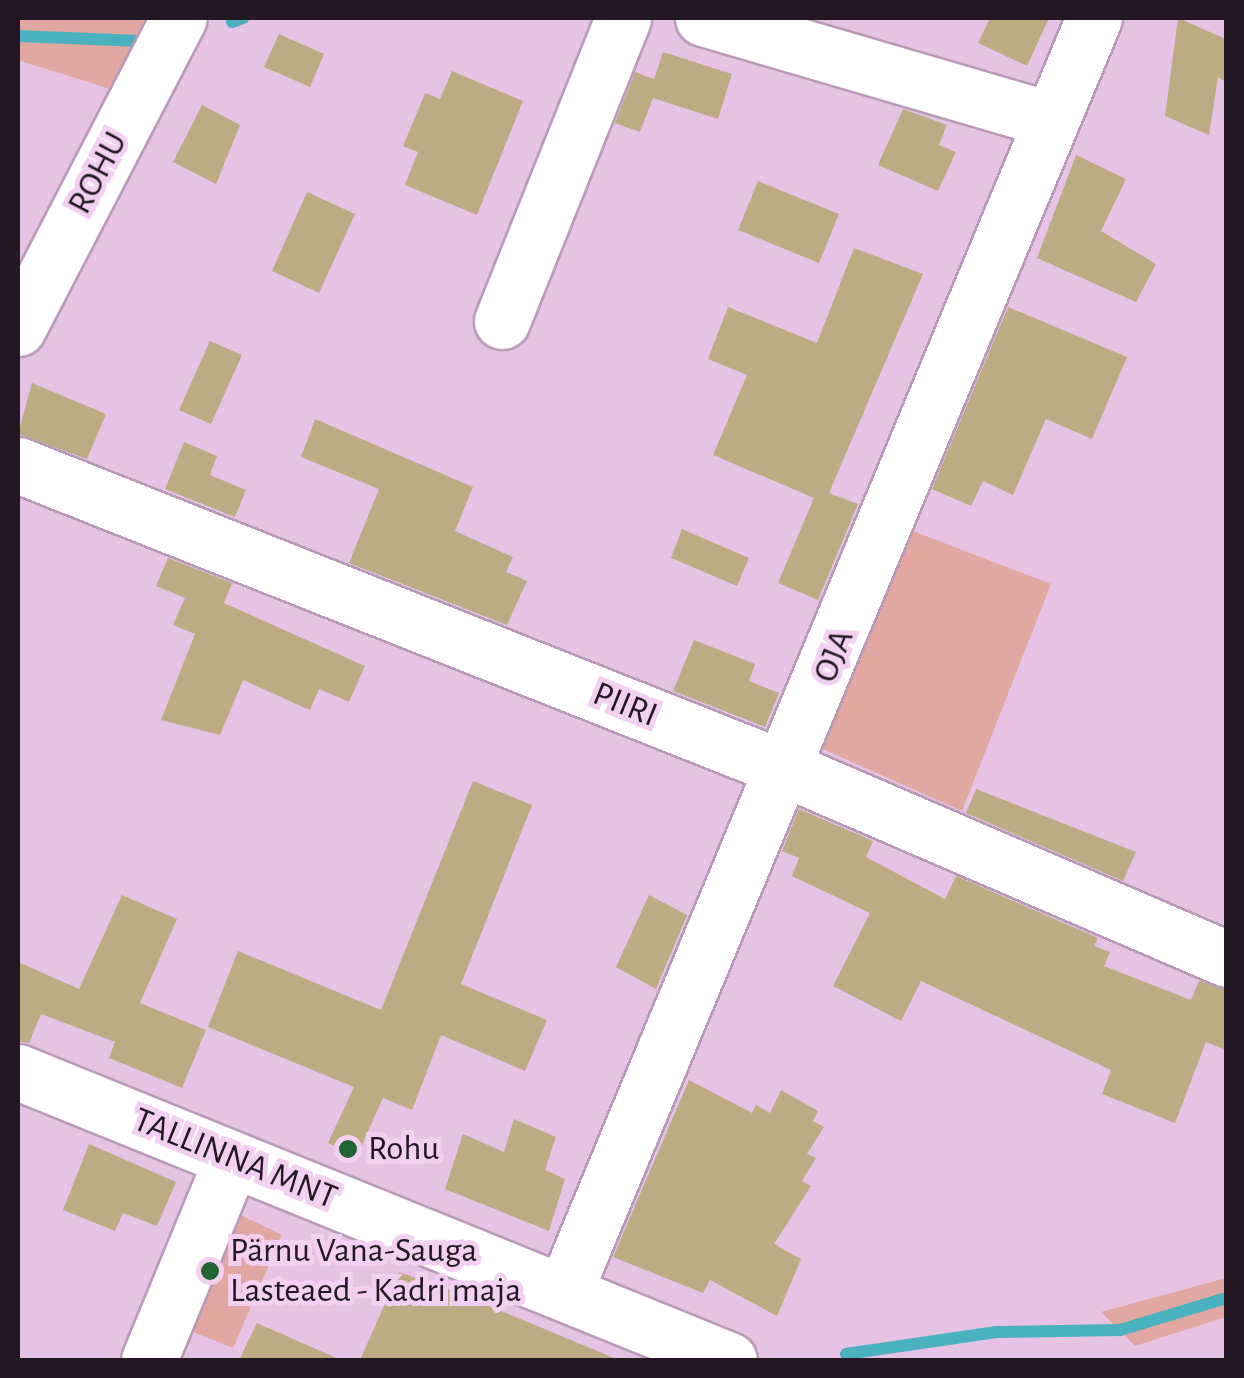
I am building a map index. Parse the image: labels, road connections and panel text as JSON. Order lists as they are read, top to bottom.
{
  "streets": {
    "street": [
      "ROHU",
      "OJA",
      "PIIRI",
      "TALLINNA MNT"
    ]
  },
  "crossings": [
    ["OJA", "PIIRI"],
    ["OJA", "TALLINNA MNT"]
  ],
  "places": ["Rohu", "Pärnu Vana-Sauga Lasteaed - Kadri maja"]
}
